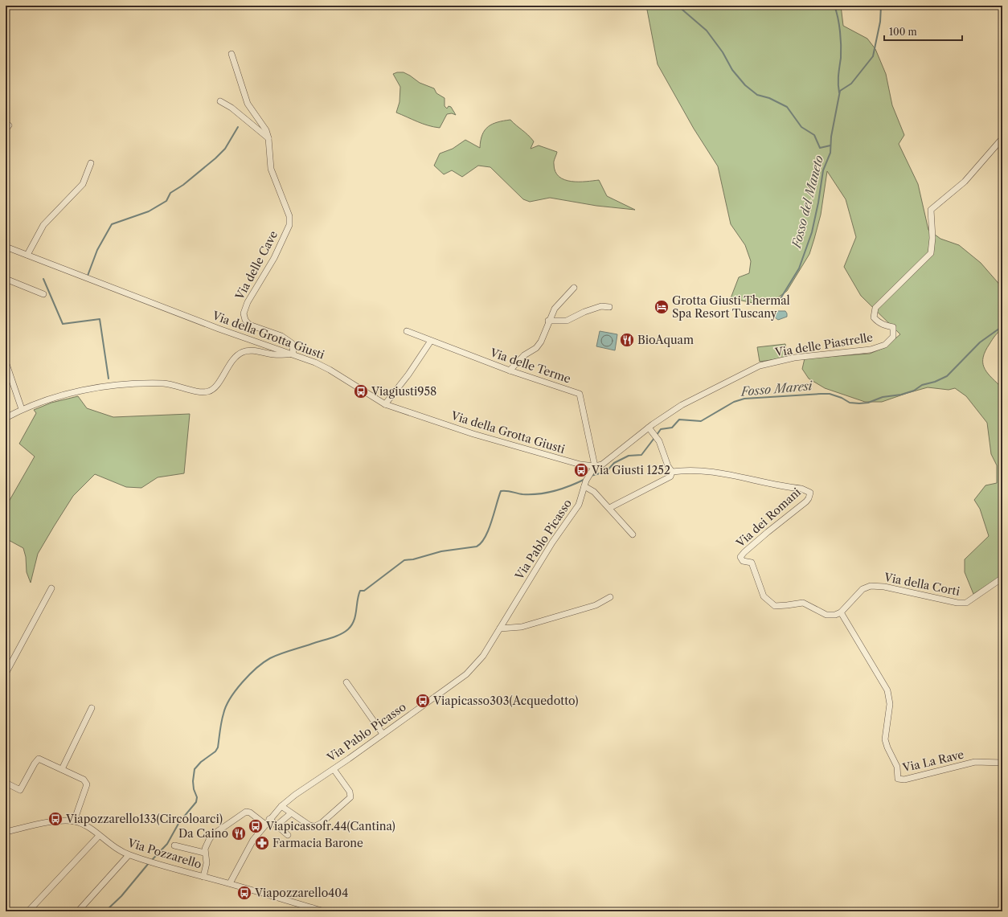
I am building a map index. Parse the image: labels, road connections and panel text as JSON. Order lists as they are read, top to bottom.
{
  "streets": {
    "street": [
      "Via delle Cave",
      "Via della Grotta Giusti",
      "Via delle Piastrelle",
      "Via delle Terme",
      "Via dei Romani",
      "Via Pablo Picasso",
      "Via della Corti",
      "Via La Rave",
      "Via Pozzarello"
    ]
  },
  "crossings": [
    ["Via delle Cave", "Via della Grotta Giusti"],
    ["Via della Grotta Giusti", "Via delle Terme"],
    ["Via della Grotta Giusti", "Via Pablo Picasso"],
    ["Via delle Terme", "Via Pablo Picasso"],
    ["Via dei Romani", "Via della Corti"],
    ["Via dei Romani", "Via La Rave"],
    ["Via Pablo Picasso", "Via Pozzarello"],
    ["Via della Corti", "Via La Rave"]
  ],
  "water": ["Fosso del Maneto", "Fosso Maresi"],
  "places": {
    "hotel": ["Grotta Giusti Thermal Spa Resort Tuscany"],
    "restaurant": ["BioAquam", "Da Caino"],
    "bus stop": [
      "Viagiusti958",
      "Via Giusti 1252",
      "Viapicasso303(Acquedotto)",
      "Viapozzarello133(Circoloarci)",
      "Viapicassofr.44(Cantina)",
      "Viapozzarello404"
    ],
    "pharmacy": ["Farmacia Barone"]
  },
  "scale_bar": "100 m"
}
